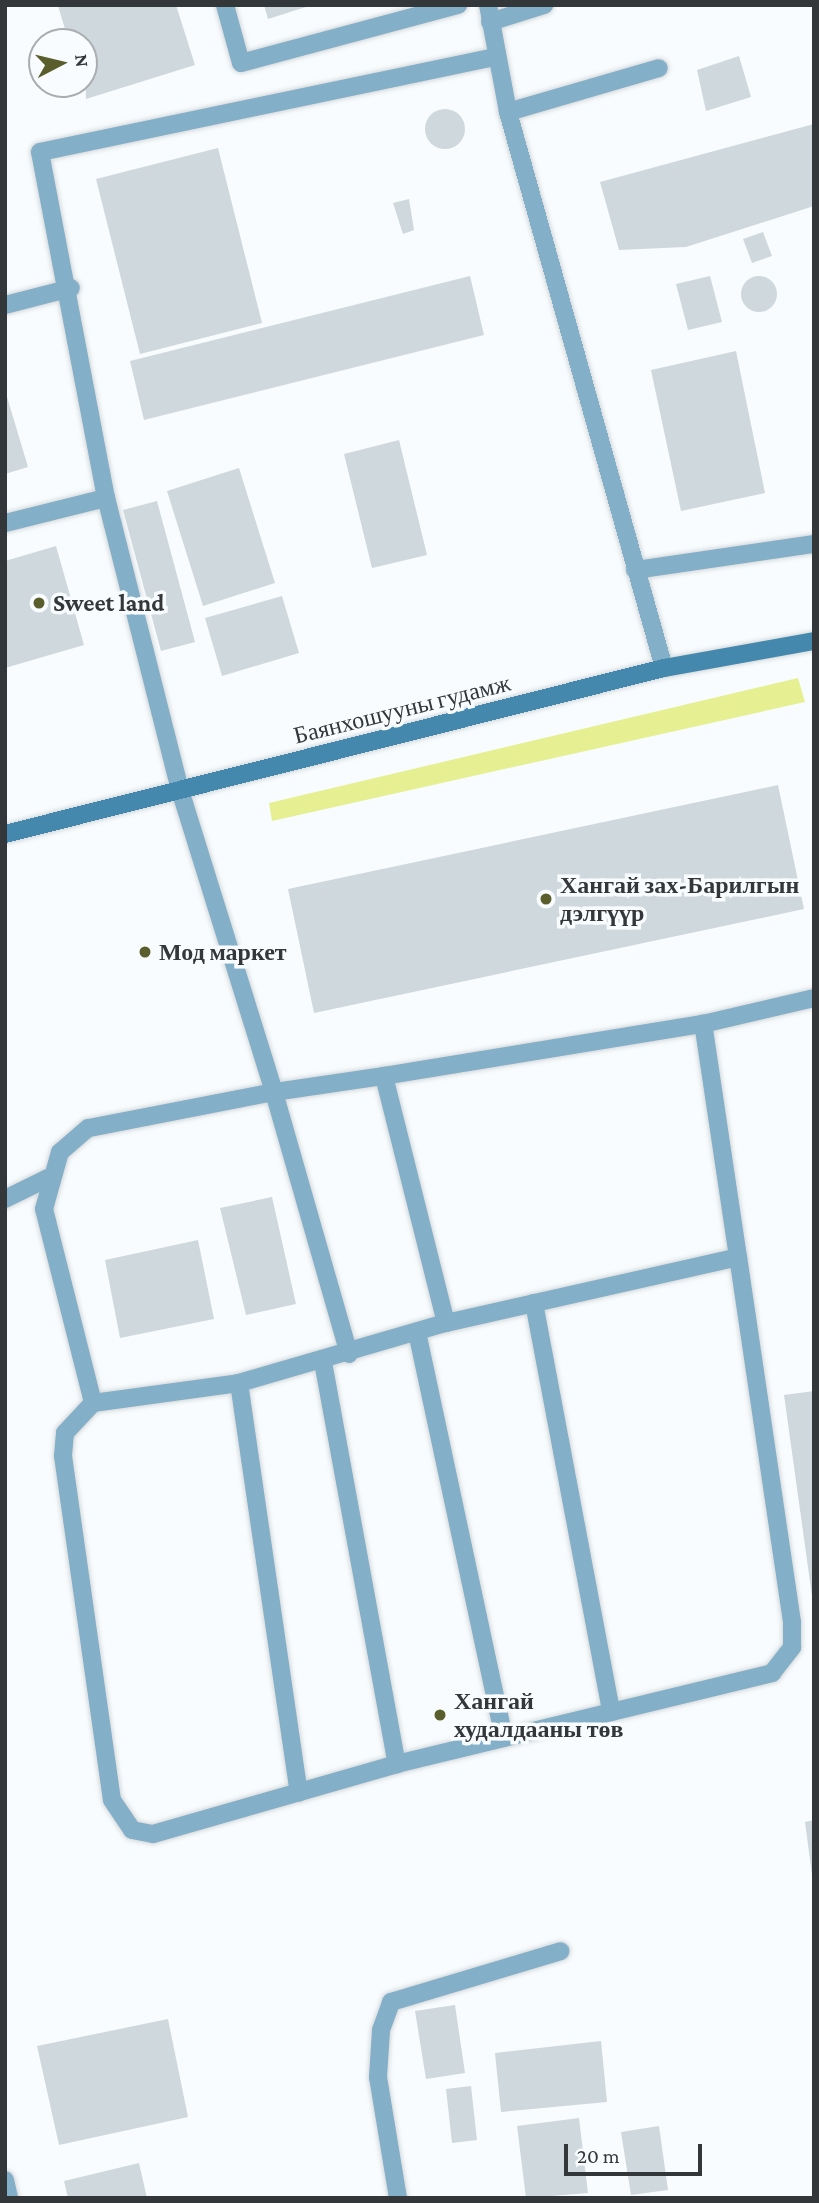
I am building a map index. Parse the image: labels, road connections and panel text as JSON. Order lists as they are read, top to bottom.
{
  "streets": {
    "main road": ["Баянхошууны гудамж"]
  },
  "places": [
    "Sweet land",
    "Хангай зах-Барилгын дэлгүүр",
    "Мод маркет",
    "Хангай худалдааны төв"
  ],
  "scale_bar": "20 m",
  "north": "right"
}
